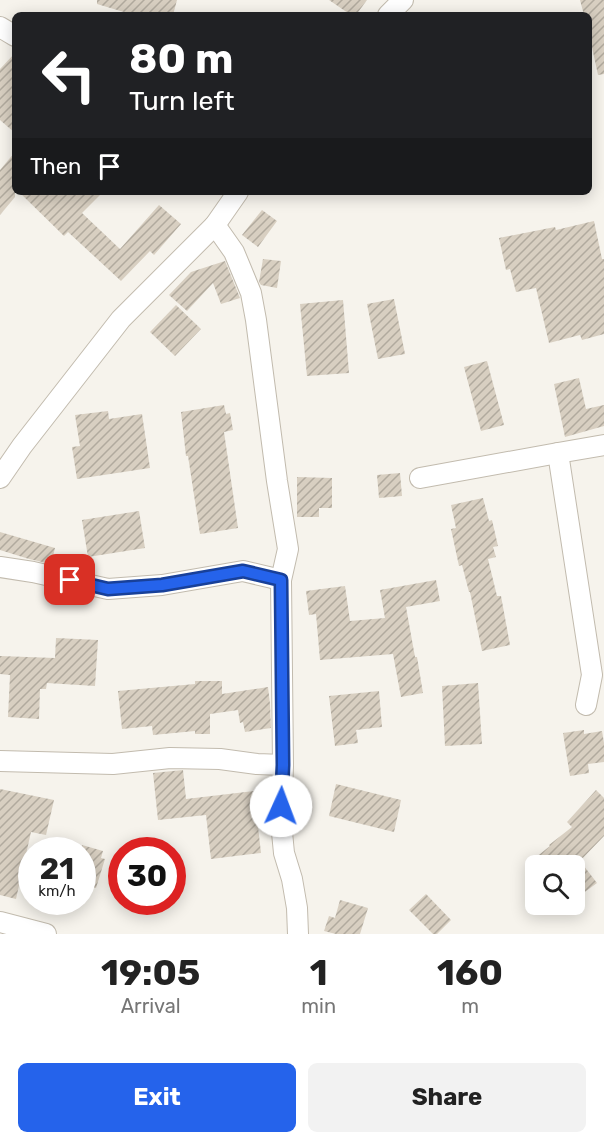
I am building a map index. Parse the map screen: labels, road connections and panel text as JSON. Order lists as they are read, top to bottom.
{
  "page": {
    "turn": ["80 m", "Turn left"],
    "then": "Then",
    "speed": "21 km/h",
    "limit": "30",
    "eta": [
      "19:05",
      "Arrival",
      "1",
      "min",
      "160",
      "m"
    ],
    "buttons": ["Exit", "Share"]
  }
}
